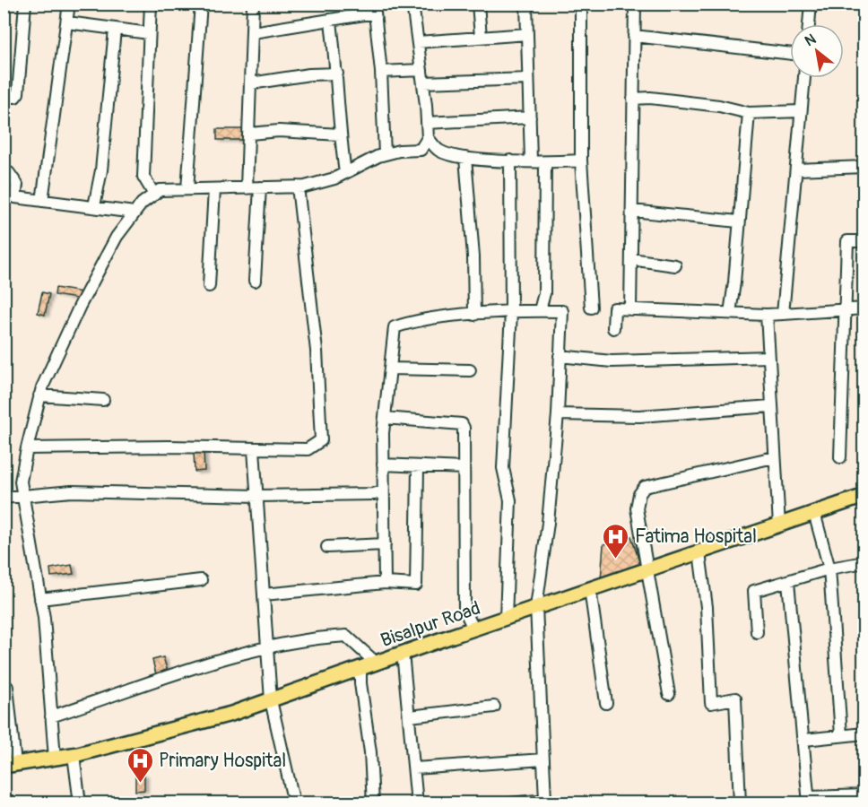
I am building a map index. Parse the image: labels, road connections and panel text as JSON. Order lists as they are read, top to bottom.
{
  "streets": {
    "main road": ["Bisalpur Road"]
  },
  "places": {
    "hospital": ["Fatima Hospital", "Primary Hospital"]
  },
  "north": "top left"
}
